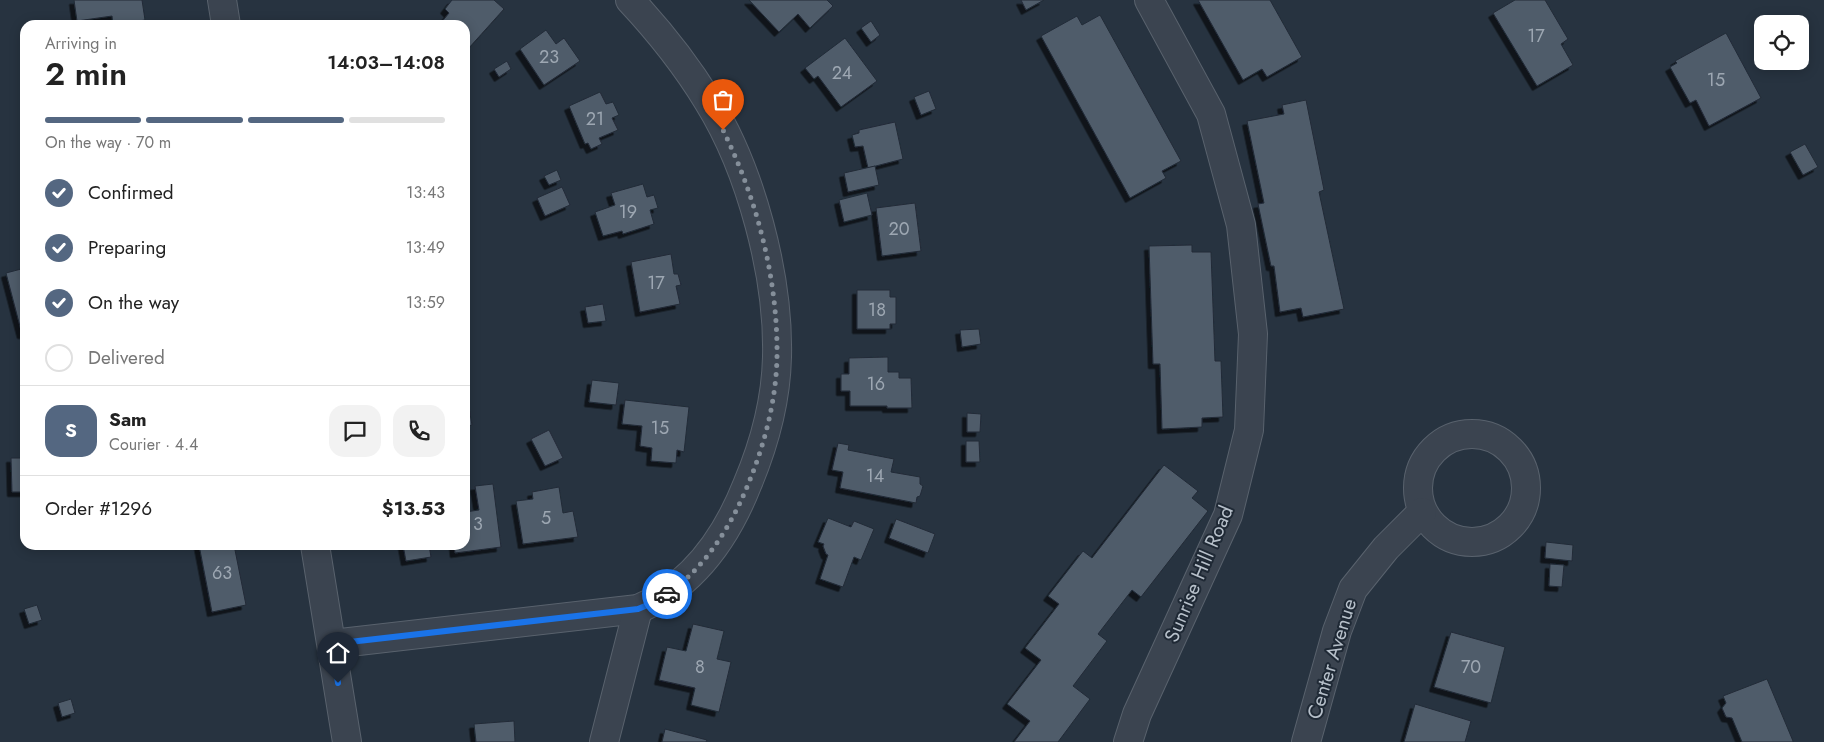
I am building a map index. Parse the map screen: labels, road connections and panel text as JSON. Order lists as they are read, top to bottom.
{
  "streets": {
    "street": ["Sunrise Hill Road", "Center Avenue"]
  },
  "house_numbers": [
    "17",
    "23",
    "24",
    "15",
    "21",
    "19",
    "20",
    "17",
    "18",
    "16",
    "15",
    "14",
    "5",
    "3",
    "63",
    "8",
    "70"
  ],
  "page": {
    "heading": ["2 min", "Arriving in", "14:03–14:08"],
    "panel": [
      "Sam",
      "Courier · 4.4",
      "Order #1296",
      "$13.53"
    ],
    "bar": "On the way · 70 m",
    "list": [
      ["Confirmed", "13:43"],
      ["Preparing", "13:49"],
      ["On the way", "13:59"],
      "Delivered"
    ],
    "round": "S"
  }
}
